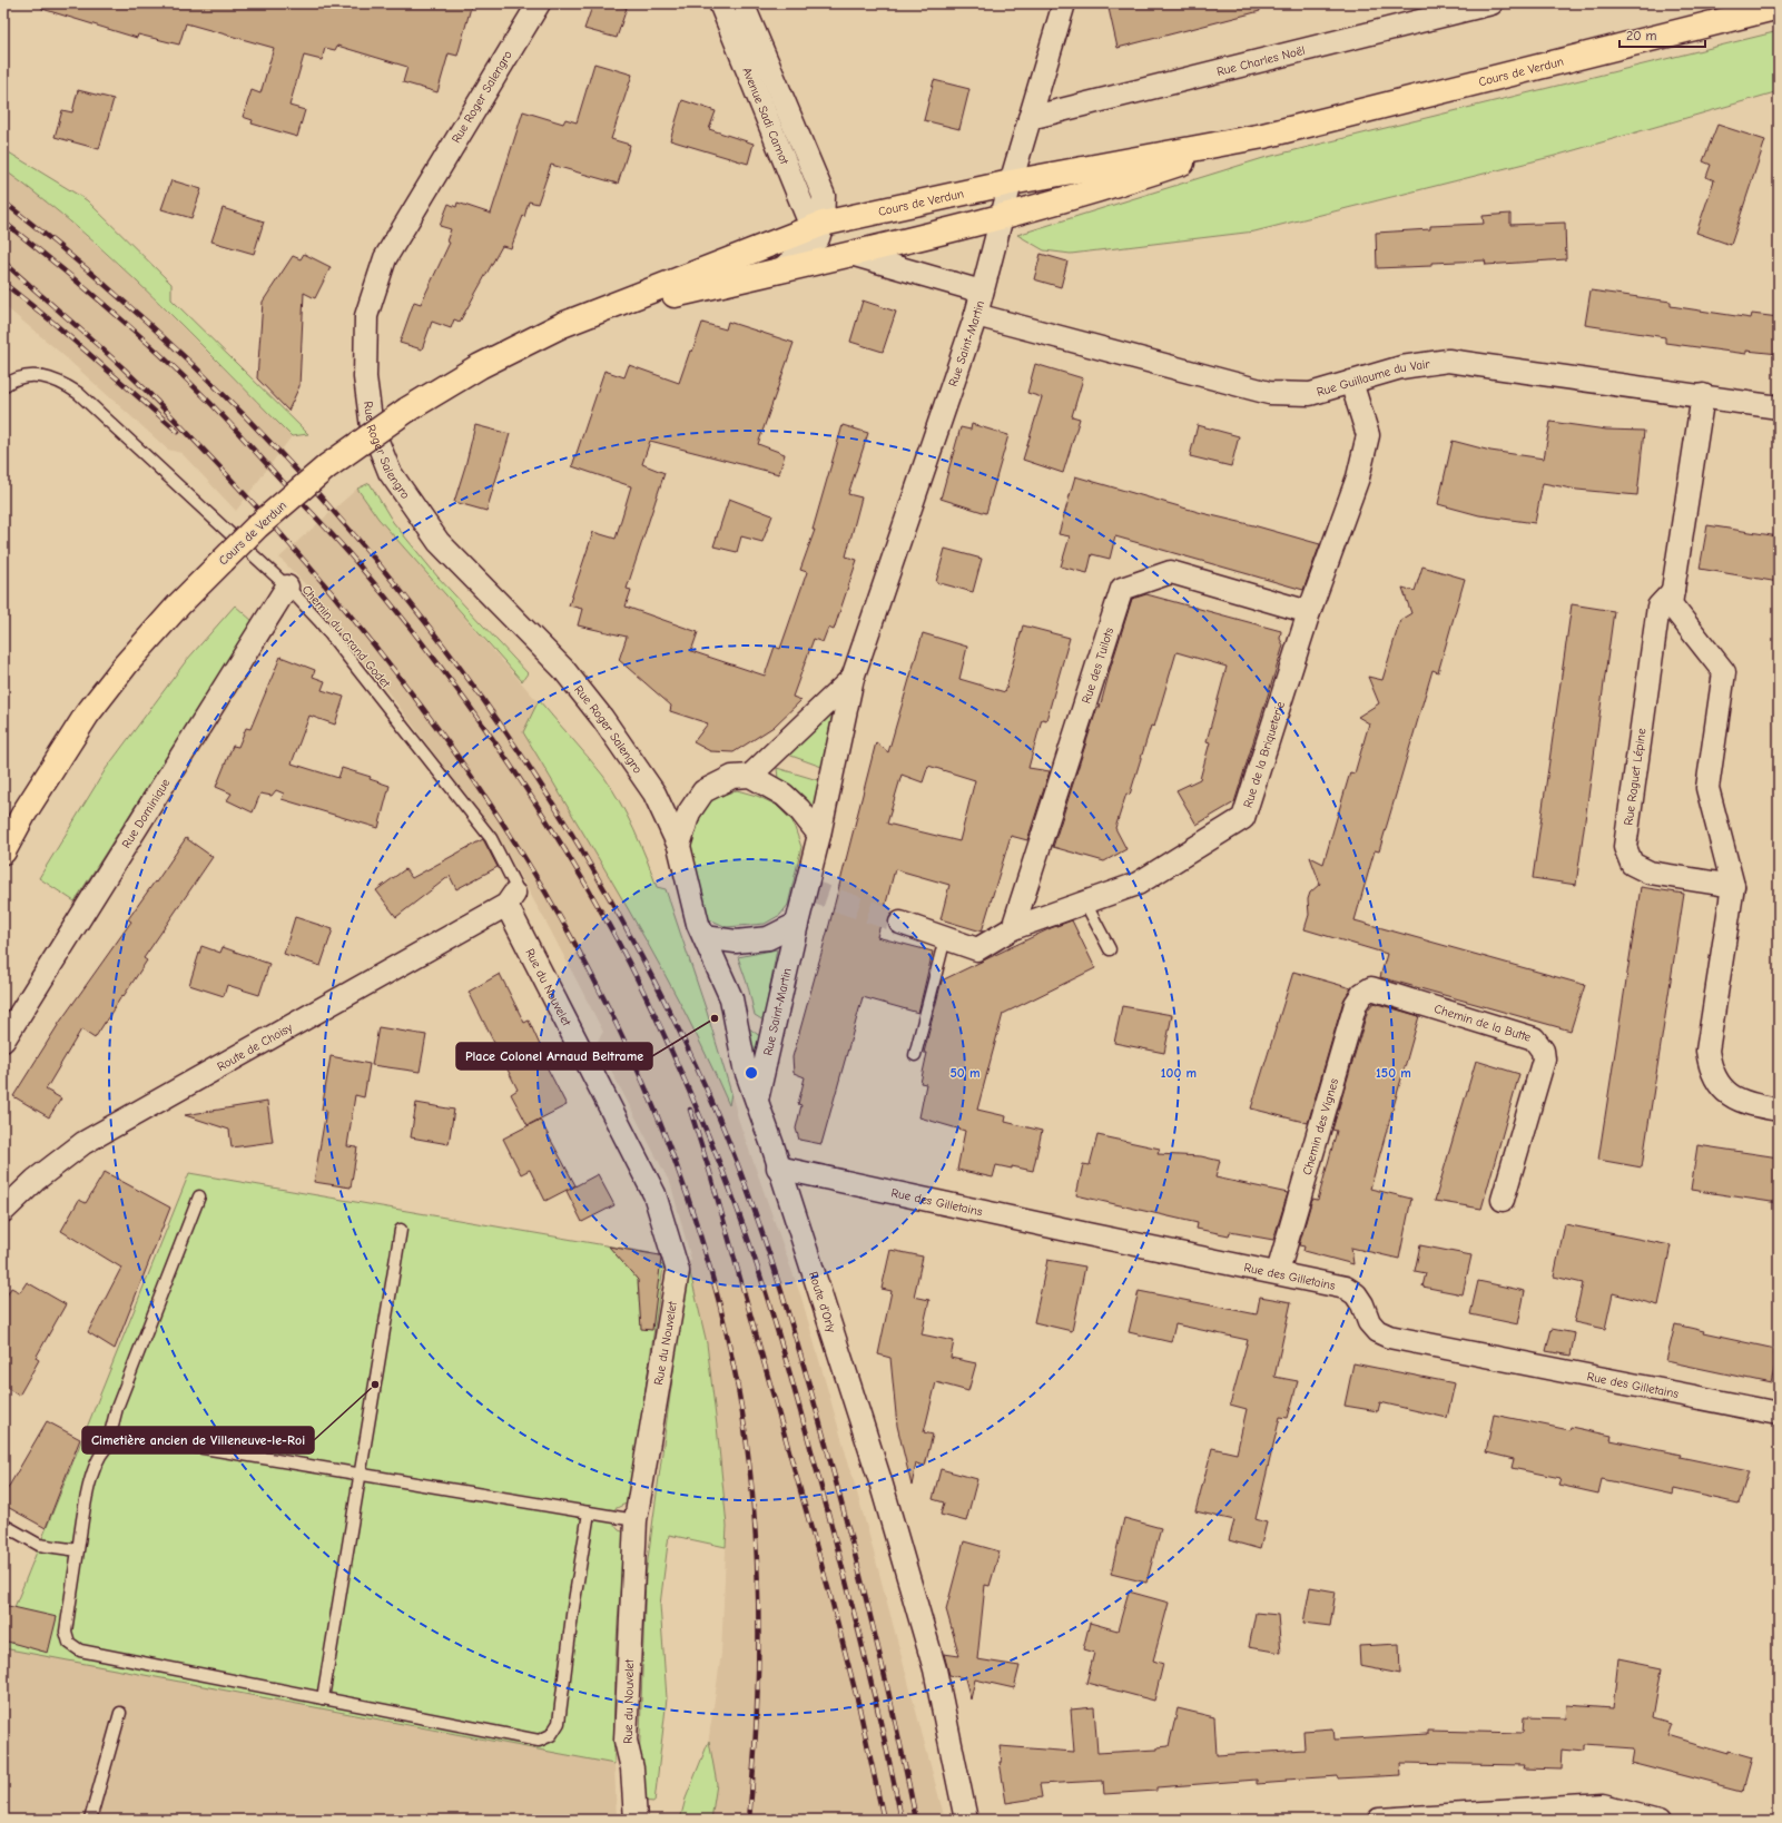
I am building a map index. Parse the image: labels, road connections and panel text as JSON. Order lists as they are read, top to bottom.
{
  "streets": {
    "main road": ["Cours de Verdun"],
    "street": [
      "Rue Charles Noël",
      "Rue Roger Salengro",
      "Avenue Sadi Carnot",
      "Rue Saint-Martin",
      "Rue Guillaume du Vair",
      "Rue des Tuilots",
      "Rue de la Briqueterie",
      "Rue Raguet Lépine",
      "Rue Dominique",
      "Rue du Nouvelet",
      "Chemin de la Butte",
      "Route de Choisy",
      "Chemin des Vignes",
      "Rue des Gilletains",
      "Route d'Orly"
    ],
    "lane": ["Chemin du Grand Godet"]
  },
  "crossings": [
    ["Rue Charles Noël", "Rue Saint-Martin"],
    ["Cours de Verdun", "Avenue Sadi Carnot"],
    ["Cours de Verdun", "Rue Saint-Martin"],
    ["Rue Roger Salengro", "Rue Saint-Martin"],
    ["Rue Roger Salengro", "Route d'Orly"],
    ["Rue Saint-Martin", "Rue Guillaume du Vair"],
    ["Rue Saint-Martin", "Route d'Orly"],
    ["Rue Guillaume du Vair", "Rue de la Briqueterie"],
    ["Chemin du Grand Godet", "Rue Dominique"],
    ["Chemin du Grand Godet", "Rue du Nouvelet"],
    ["Chemin du Grand Godet", "Route de Choisy"],
    ["Rue des Tuilots", "Rue de la Briqueterie"],
    ["Rue du Nouvelet", "Route de Choisy"],
    ["Chemin de la Butte", "Chemin des Vignes"],
    ["Chemin des Vignes", "Rue des Gilletains"],
    ["Rue des Gilletains", "Route d'Orly"]
  ],
  "places": ["Place Colonel Arnaud Beltrame", "Cimetière ancien de Villeneuve-le-Roi"],
  "scale_bar": "20 m",
  "rings": ["50 m", "100 m", "150 m"]
}
